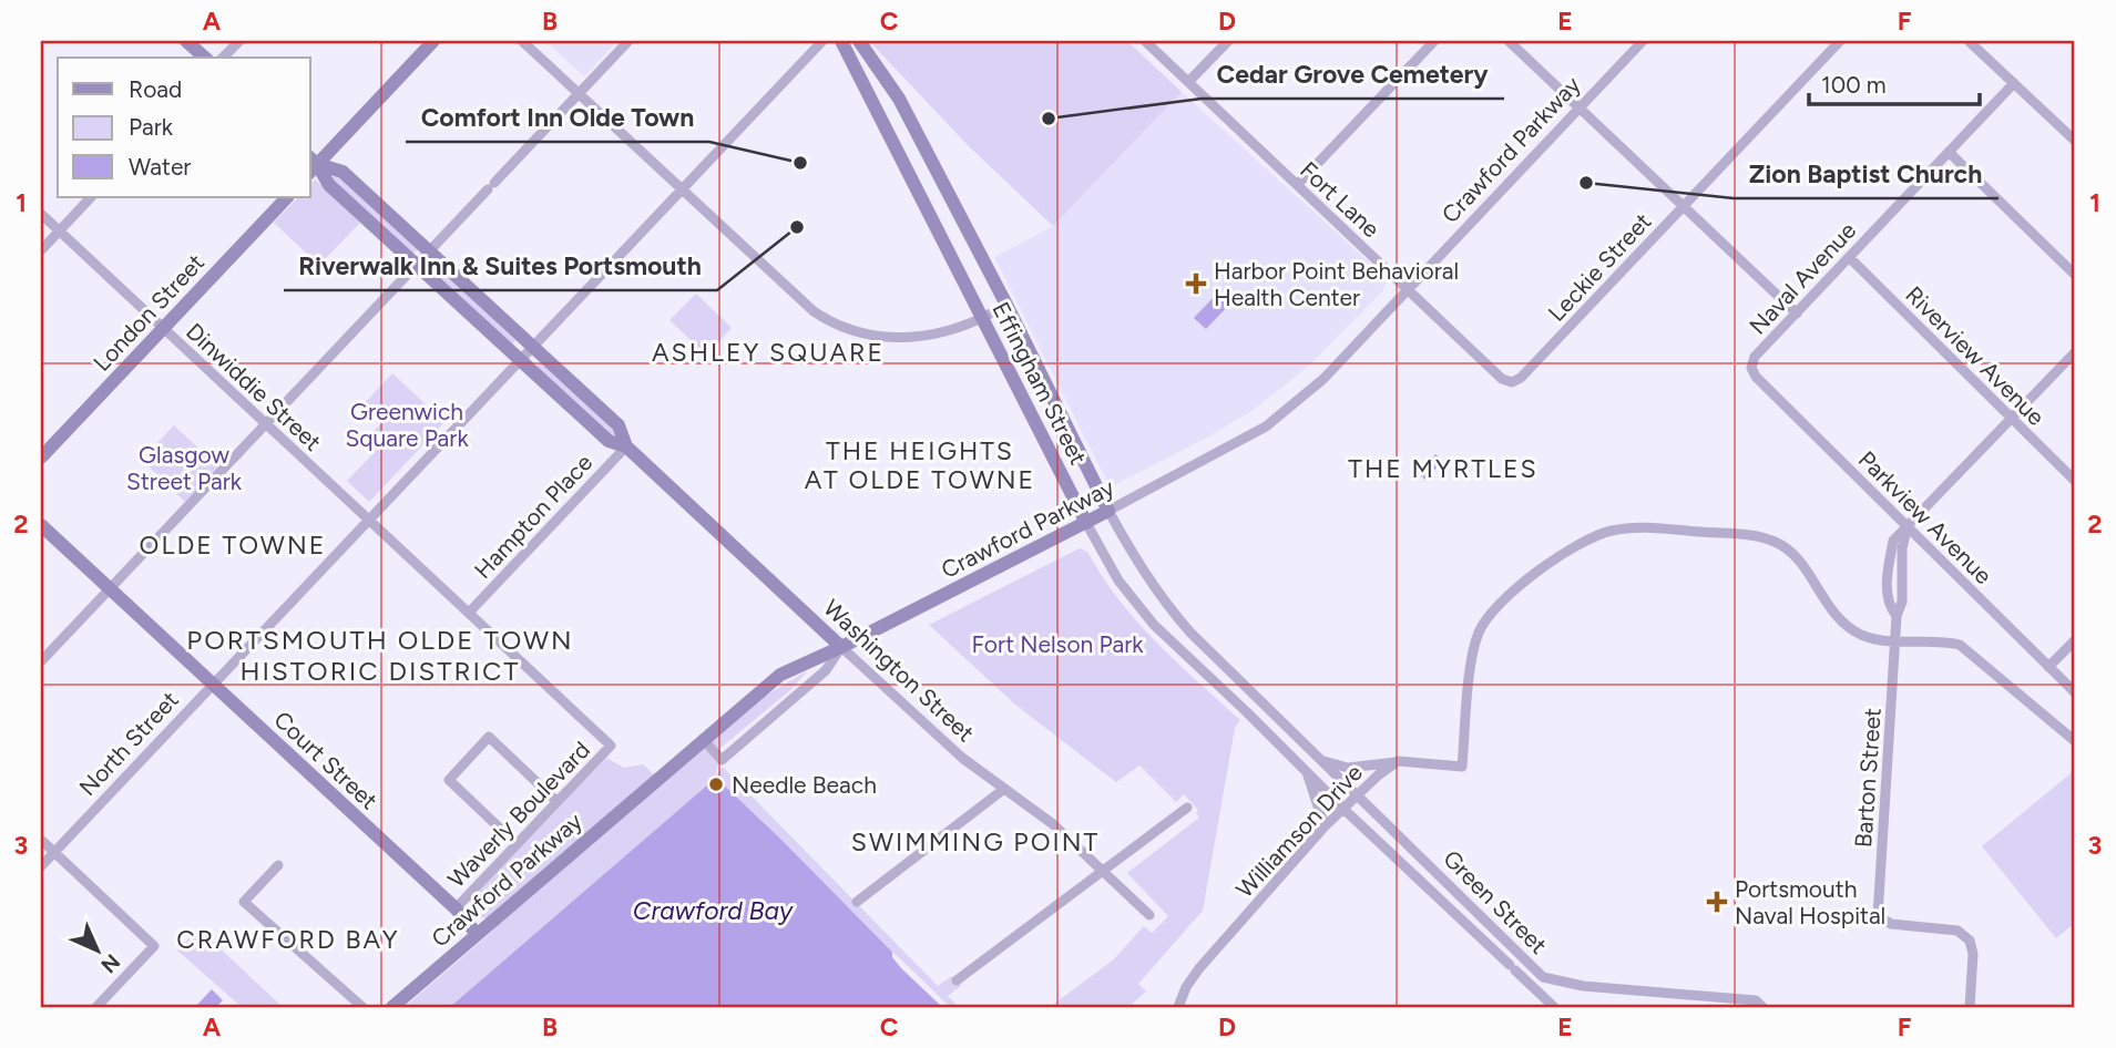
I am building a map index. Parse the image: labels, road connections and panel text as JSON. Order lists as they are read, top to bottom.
{
  "streets": {
    "street": [
      "Crawford Parkway",
      "Fort Lane",
      "Leckie Street",
      "Naval Avenue",
      "London Street",
      "Riverview Avenue",
      "Effingham Street",
      "Dinwiddie Street",
      "Hampton Place",
      "Parkview Avenue",
      "Washington Street",
      "North Street",
      "Court Street",
      "Barton Street",
      "Waverly Boulevard",
      "Williamson Drive",
      "Green Street"
    ]
  },
  "crossings": [
    ["Crawford Parkway", "Fort Lane"],
    ["Crawford Parkway", "Effingham Street"],
    ["Crawford Parkway", "Washington Street"],
    ["Crawford Parkway", "Court Street"],
    ["Fort Lane", "Leckie Street"],
    ["Naval Avenue", "Riverview Avenue"],
    ["Naval Avenue", "Parkview Avenue"],
    ["London Street", "Dinwiddie Street"],
    ["Effingham Street", "Green Street"],
    ["Dinwiddie Street", "Hampton Place"],
    ["Dinwiddie Street", "North Street"],
    ["Dinwiddie Street", "Waverly Boulevard"],
    ["Hampton Place", "Washington Street"],
    ["Parkview Avenue", "Barton Street"],
    ["Washington Street", "North Street"],
    ["North Street", "Court Street"],
    ["Court Street", "Waverly Boulevard"],
    ["Barton Street", "Williamson Drive"],
    ["Williamson Drive", "Green Street"]
  ],
  "districts": [
    "ASHLEY SQUARE",
    "THE HEIGHTS AT OLDE TOWNE",
    "THE MYRTLES",
    "OLDE TOWNE",
    "PORTSMOUTH OLDE TOWN HISTORIC DISTRICT",
    "SWIMMING POINT",
    "CRAWFORD BAY"
  ],
  "water": ["Crawford Bay"],
  "parks": ["Greenwich Square Park", "Glasgow Street Park", "Fort Nelson Park"],
  "places": {
    "other": [
      "Cedar Grove Cemetery",
      "Comfort Inn Olde Town",
      "Zion Baptist Church",
      "Riverwalk Inn & Suites Portsmouth",
      "Needle Beach"
    ],
    "health": ["Harbor Point Behavioral Health Center", "Portsmouth Naval Hospital"]
  },
  "legend": ["Road", "Park", "Water"],
  "scale_bar": "100 m",
  "north": "bottom right",
  "grid": {
    "columns": [
      "A",
      "B",
      "C",
      "D",
      "E",
      "F"
    ],
    "rows": ["1", "2", "3"]
  }
}
